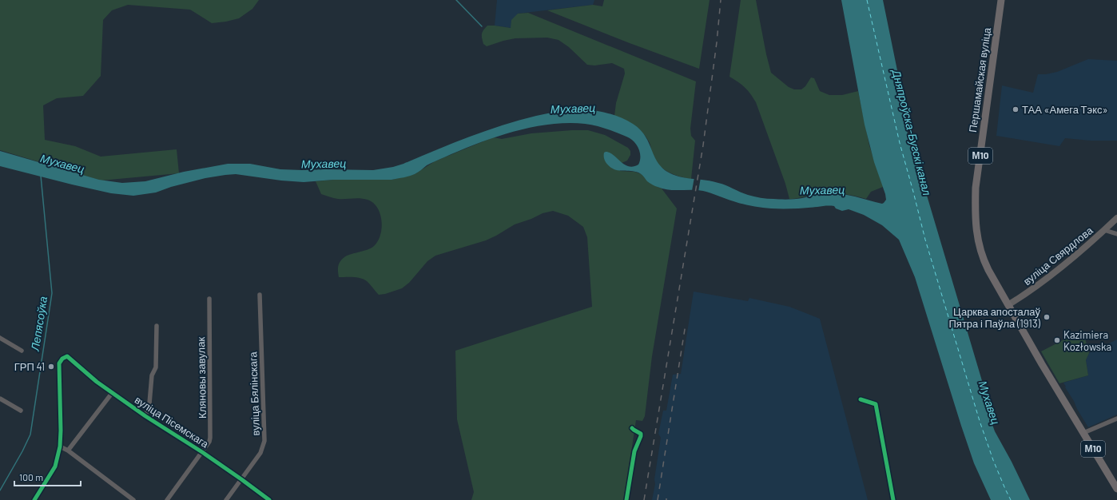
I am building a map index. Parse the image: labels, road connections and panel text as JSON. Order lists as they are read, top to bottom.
{
  "streets": {
    "main road": ["Першамайская вуліца", "М10", "вуліца Свярдлова"],
    "street": ["Кляновы завулак", "вуліца Бялінскага", "вуліца Пісемскага"]
  },
  "crossings": [
    ["Першамайская вуліца", "вуліца Свярдлова"],
    ["Кляновы завулак", "вуліца Пісемскага"],
    ["вуліца Бялінскага", "вуліца Пісемскага"]
  ],
  "water": ["Мухавец", "Дняпроўска-Бугскі канал", "Лепясоўка"],
  "places": [
    "ТАА «Амега Тэкс»",
    "Царква апосталаў Пятра і Паўла (1913)",
    "Kazimiera Kozłowska",
    "ГРП 41"
  ],
  "scale_bar": "100 m"
}
